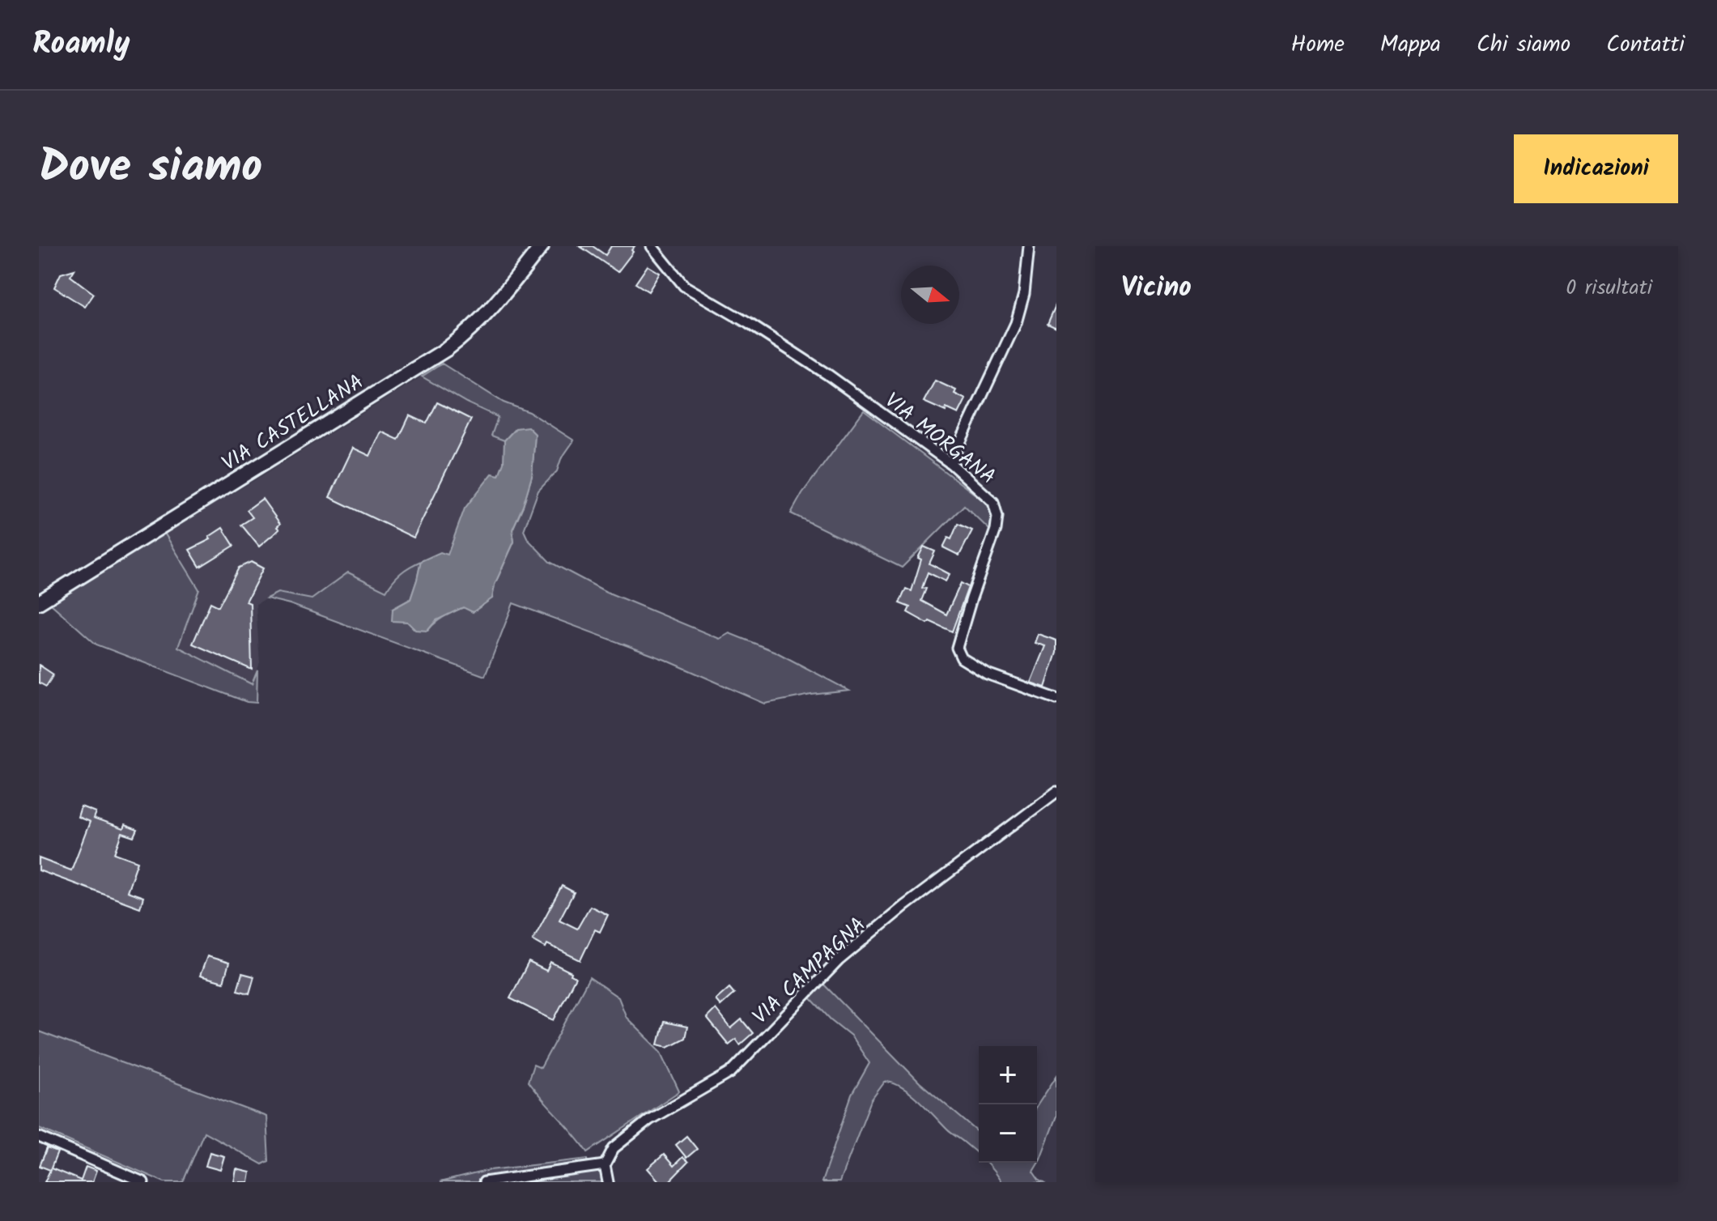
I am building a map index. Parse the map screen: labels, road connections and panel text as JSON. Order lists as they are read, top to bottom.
{
  "streets": {
    "main road": ["VIA CASTELLANA"],
    "street": ["VIA MORGANA", "VIA CAMPAGNA"]
  },
  "north": "right",
  "page": {
    "header": "Roamly",
    "nav": [
      "Home",
      "Mappa",
      "Chi siamo",
      "Contatti"
    ],
    "title": "Dove siamo",
    "buttons": "Indicazioni",
    "heading": ["Vicino", "0 risultati"],
    "map_buttons": ["+", "−"]
  }
}
